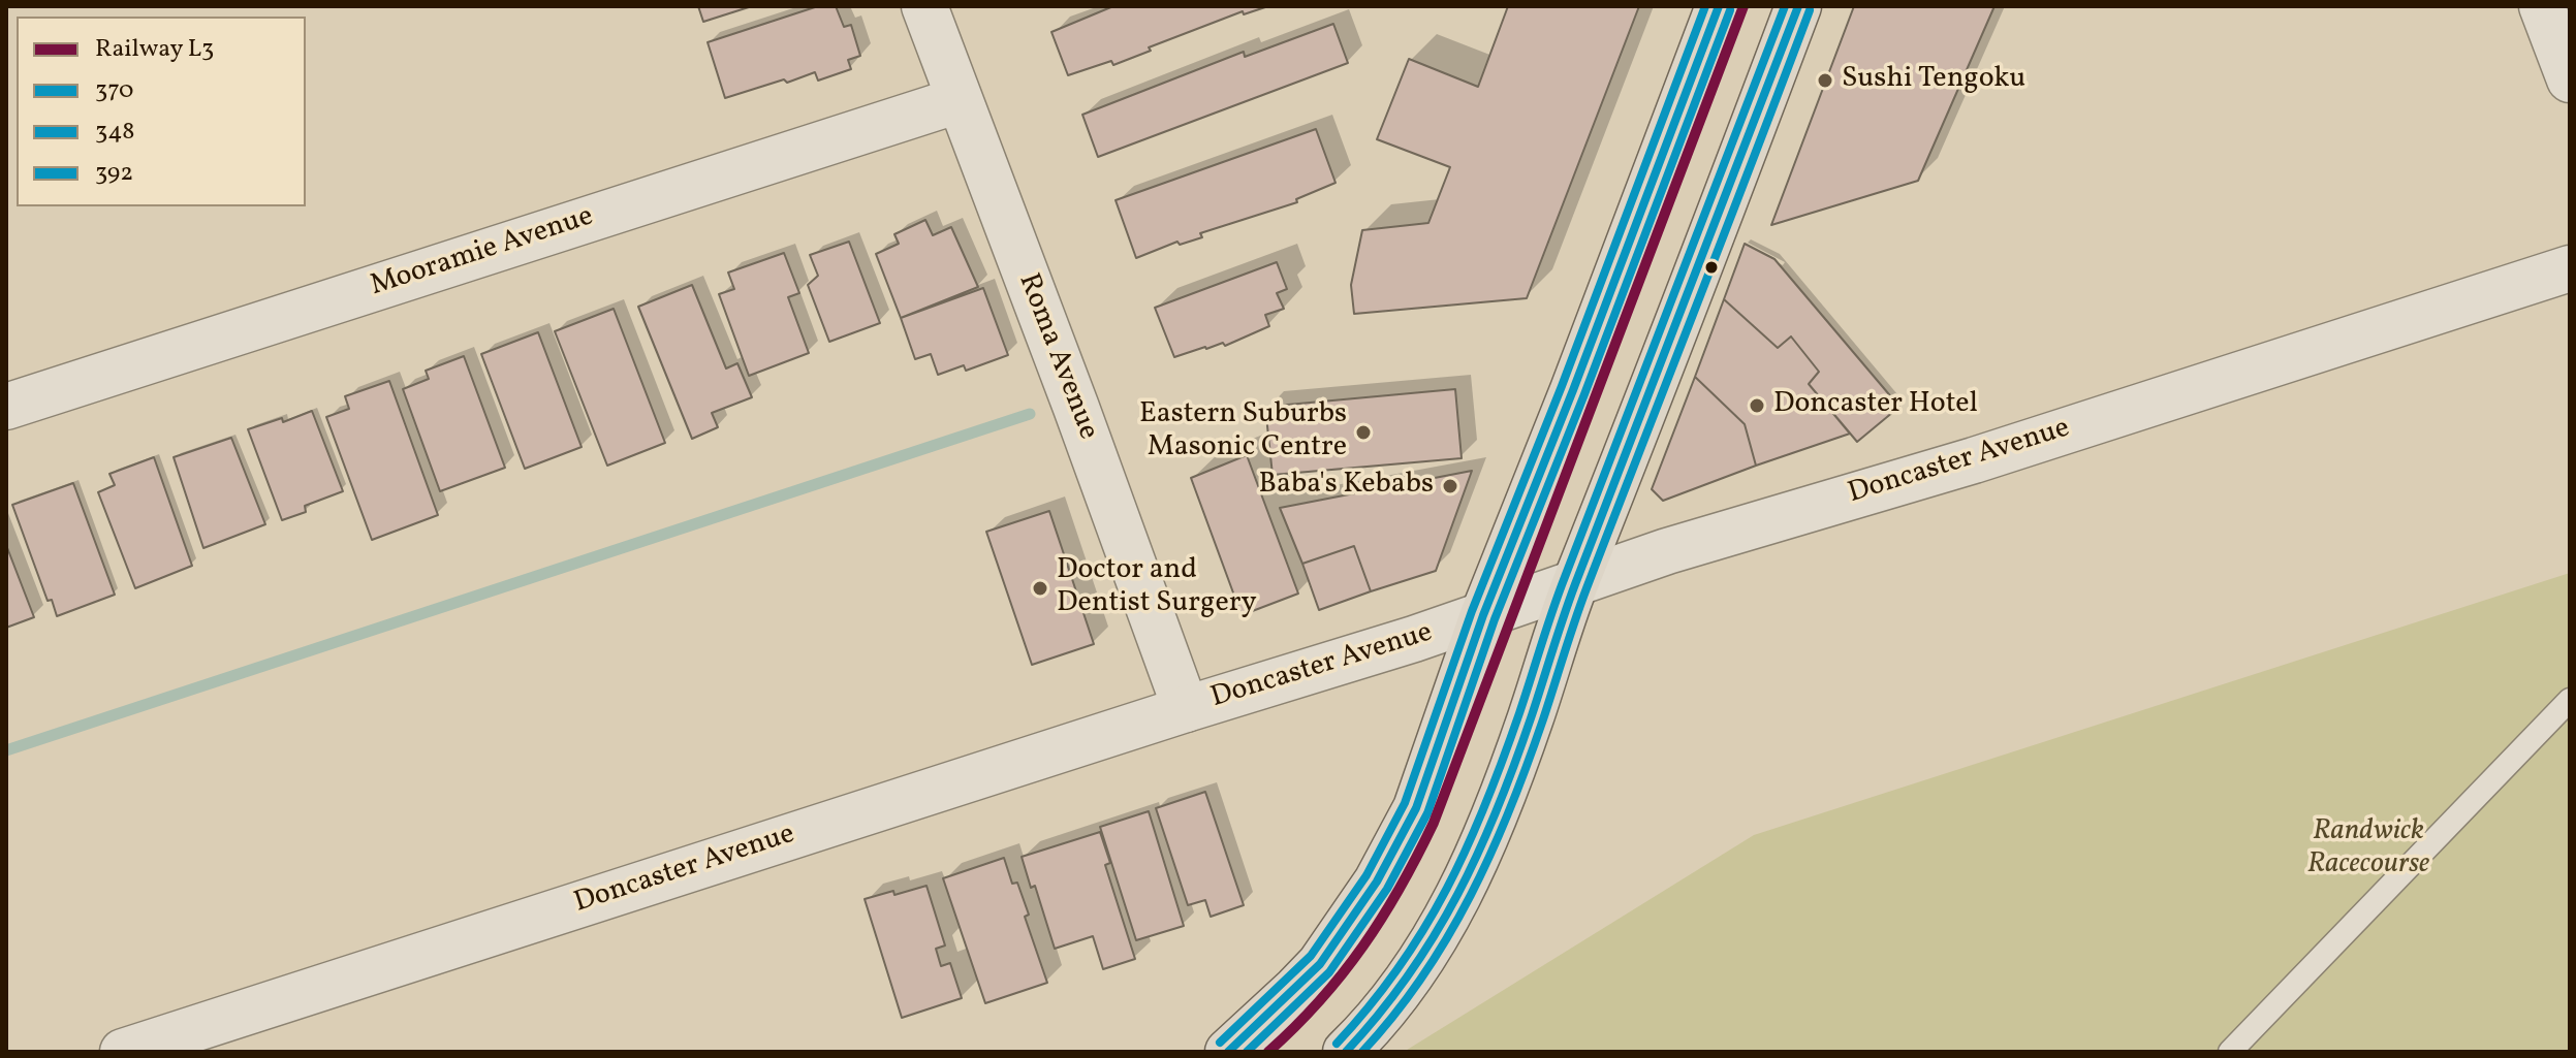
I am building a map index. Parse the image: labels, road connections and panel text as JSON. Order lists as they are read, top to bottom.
{
  "streets": {
    "street": ["Mooramie Avenue", "Roma Avenue", "Doncaster Avenue"]
  },
  "crossings": [
    ["Mooramie Avenue", "Roma Avenue"],
    ["Roma Avenue", "Doncaster Avenue"]
  ],
  "parks": ["Randwick Racecourse"],
  "places": [
    "Sushi Tengoku",
    "Doncaster Hotel",
    "Eastern Suburbs Masonic Centre",
    "Baba's Kebabs",
    "Doctor and Dentist Surgery"
  ],
  "lines": [
    "rail line L3",
    "transit line 370",
    "transit line 392",
    "transit line 348"
  ],
  "legend": [
    "Railway L3",
    "370",
    "348",
    "392"
  ]
}
